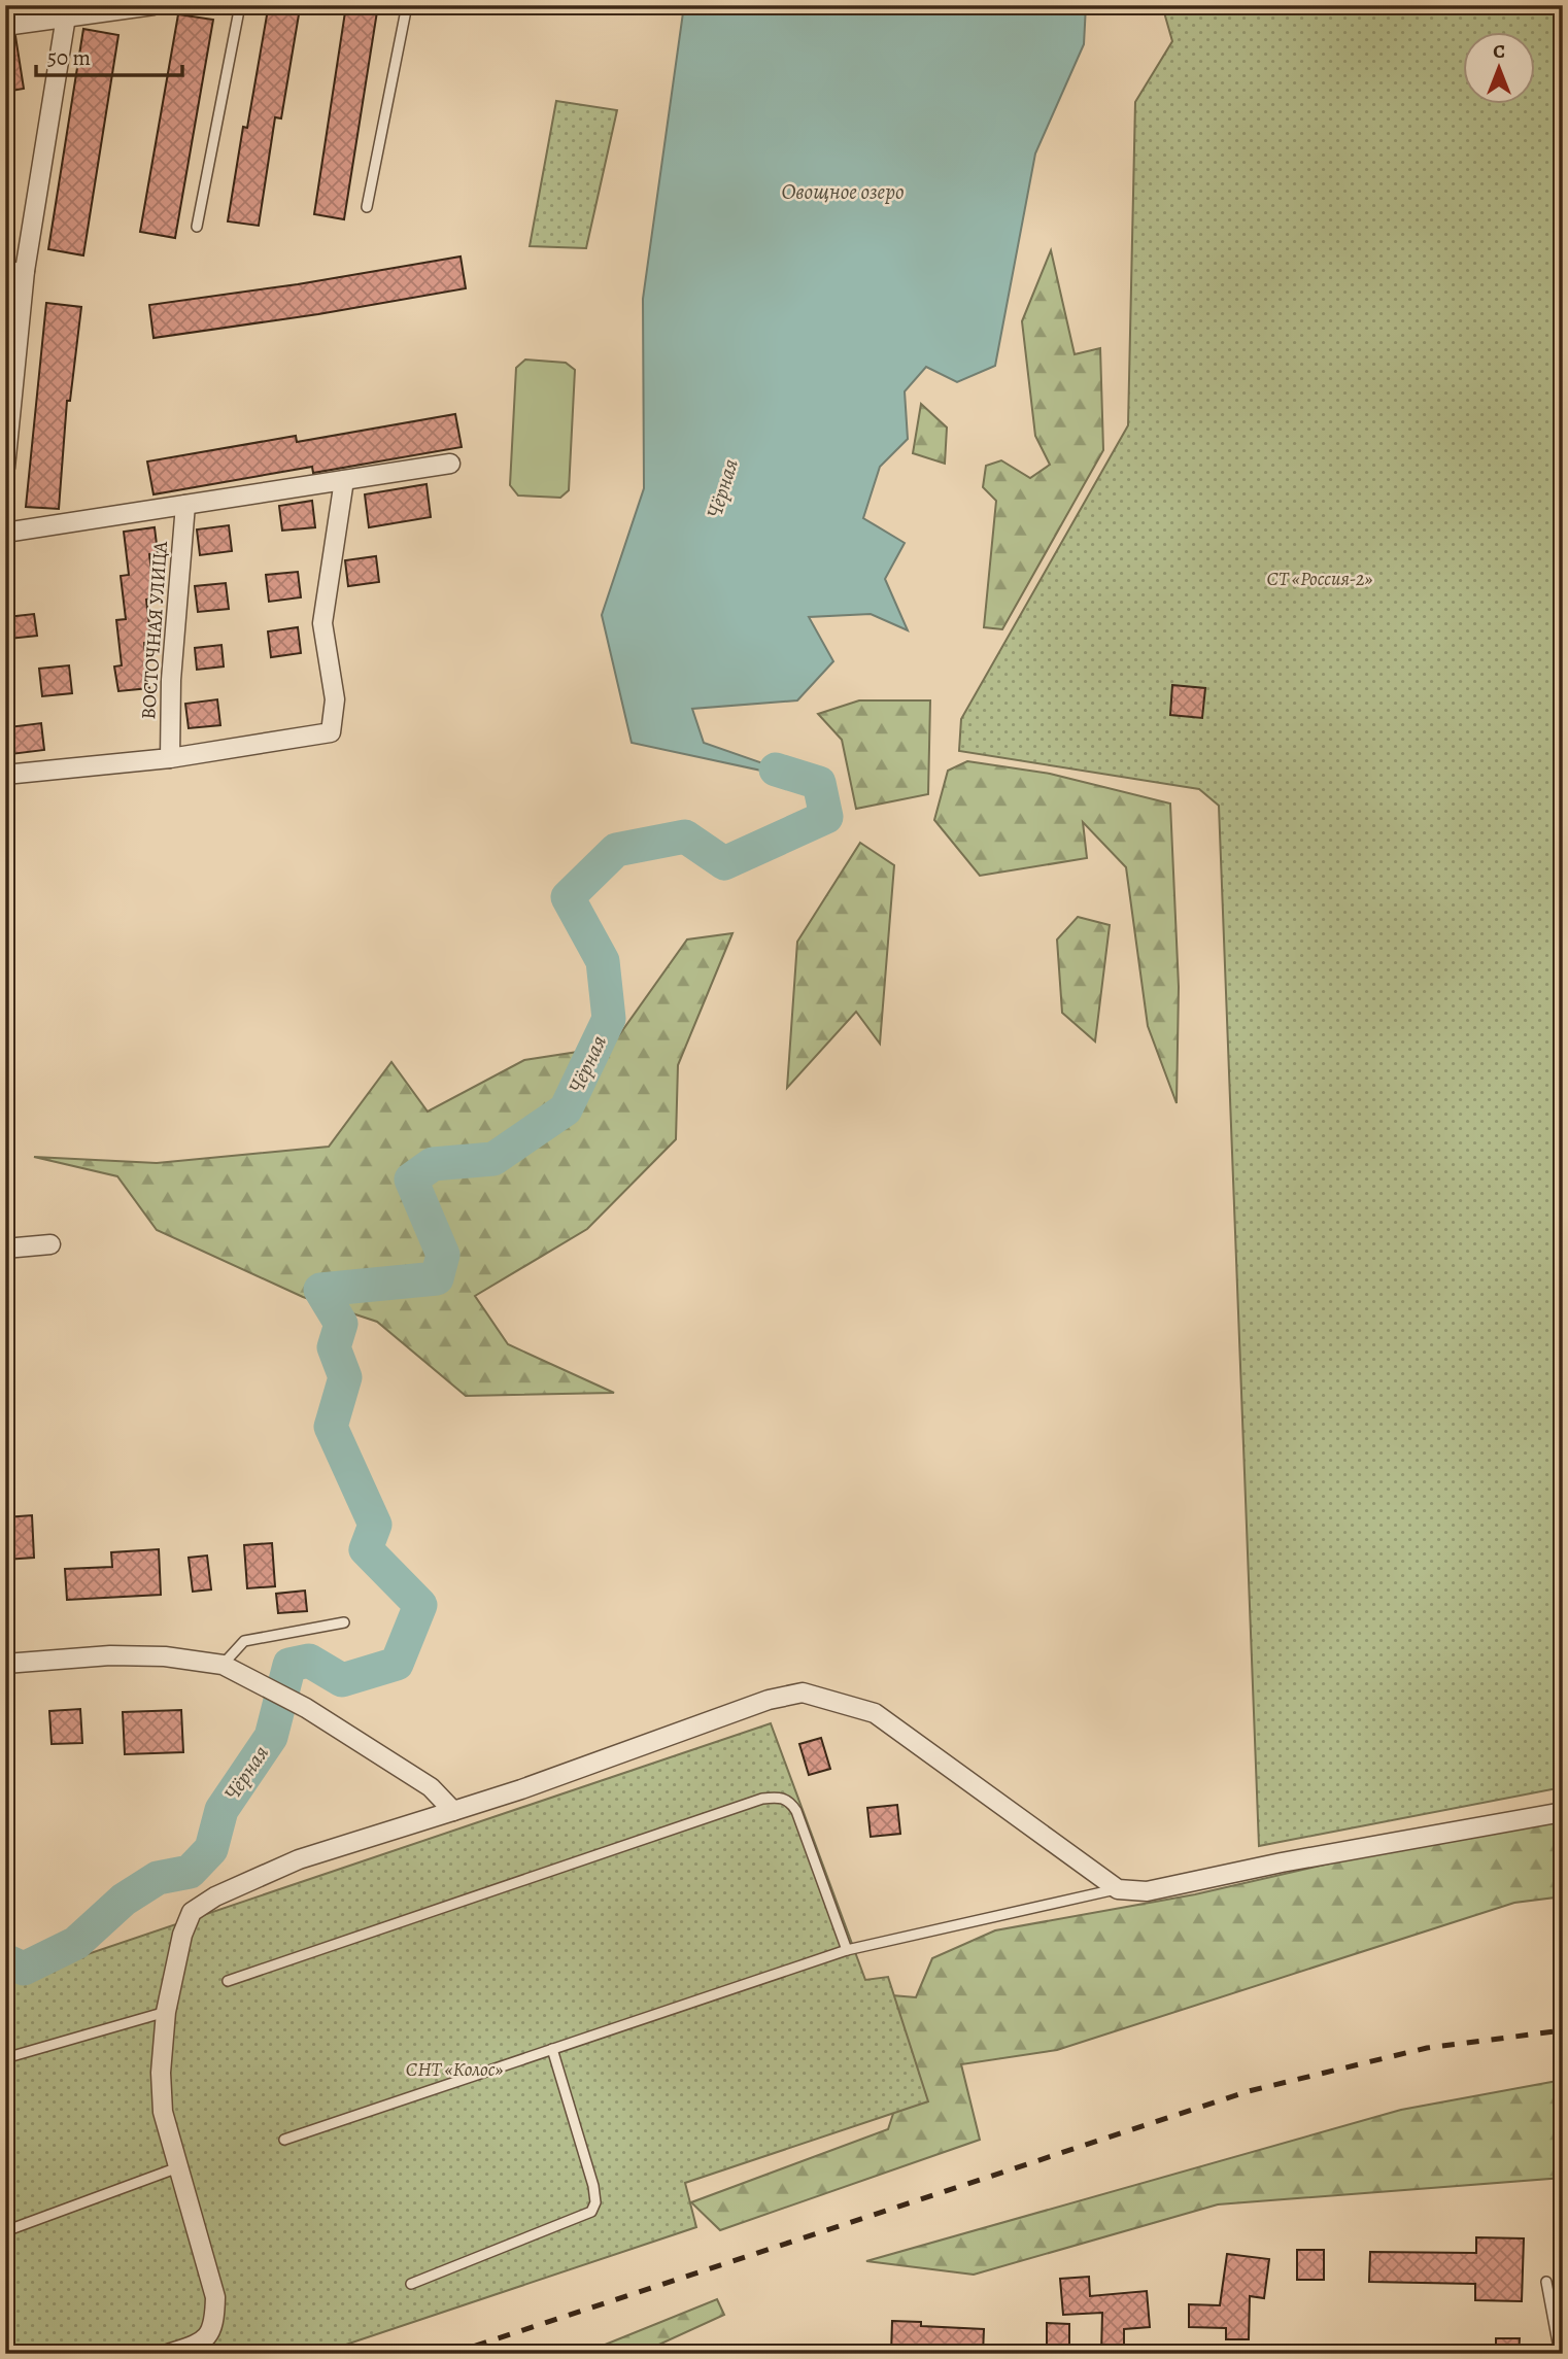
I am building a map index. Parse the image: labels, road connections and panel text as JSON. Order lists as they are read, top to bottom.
{
  "streets": {
    "street": ["ВОСТОЧНАЯ УЛИЦА"]
  },
  "water": ["Овощное озеро", "Чёрная"],
  "parks": ["СТ «Россия-2»", "СНТ «Колос»"],
  "scale_bar": "50 m",
  "north": "top"
}
